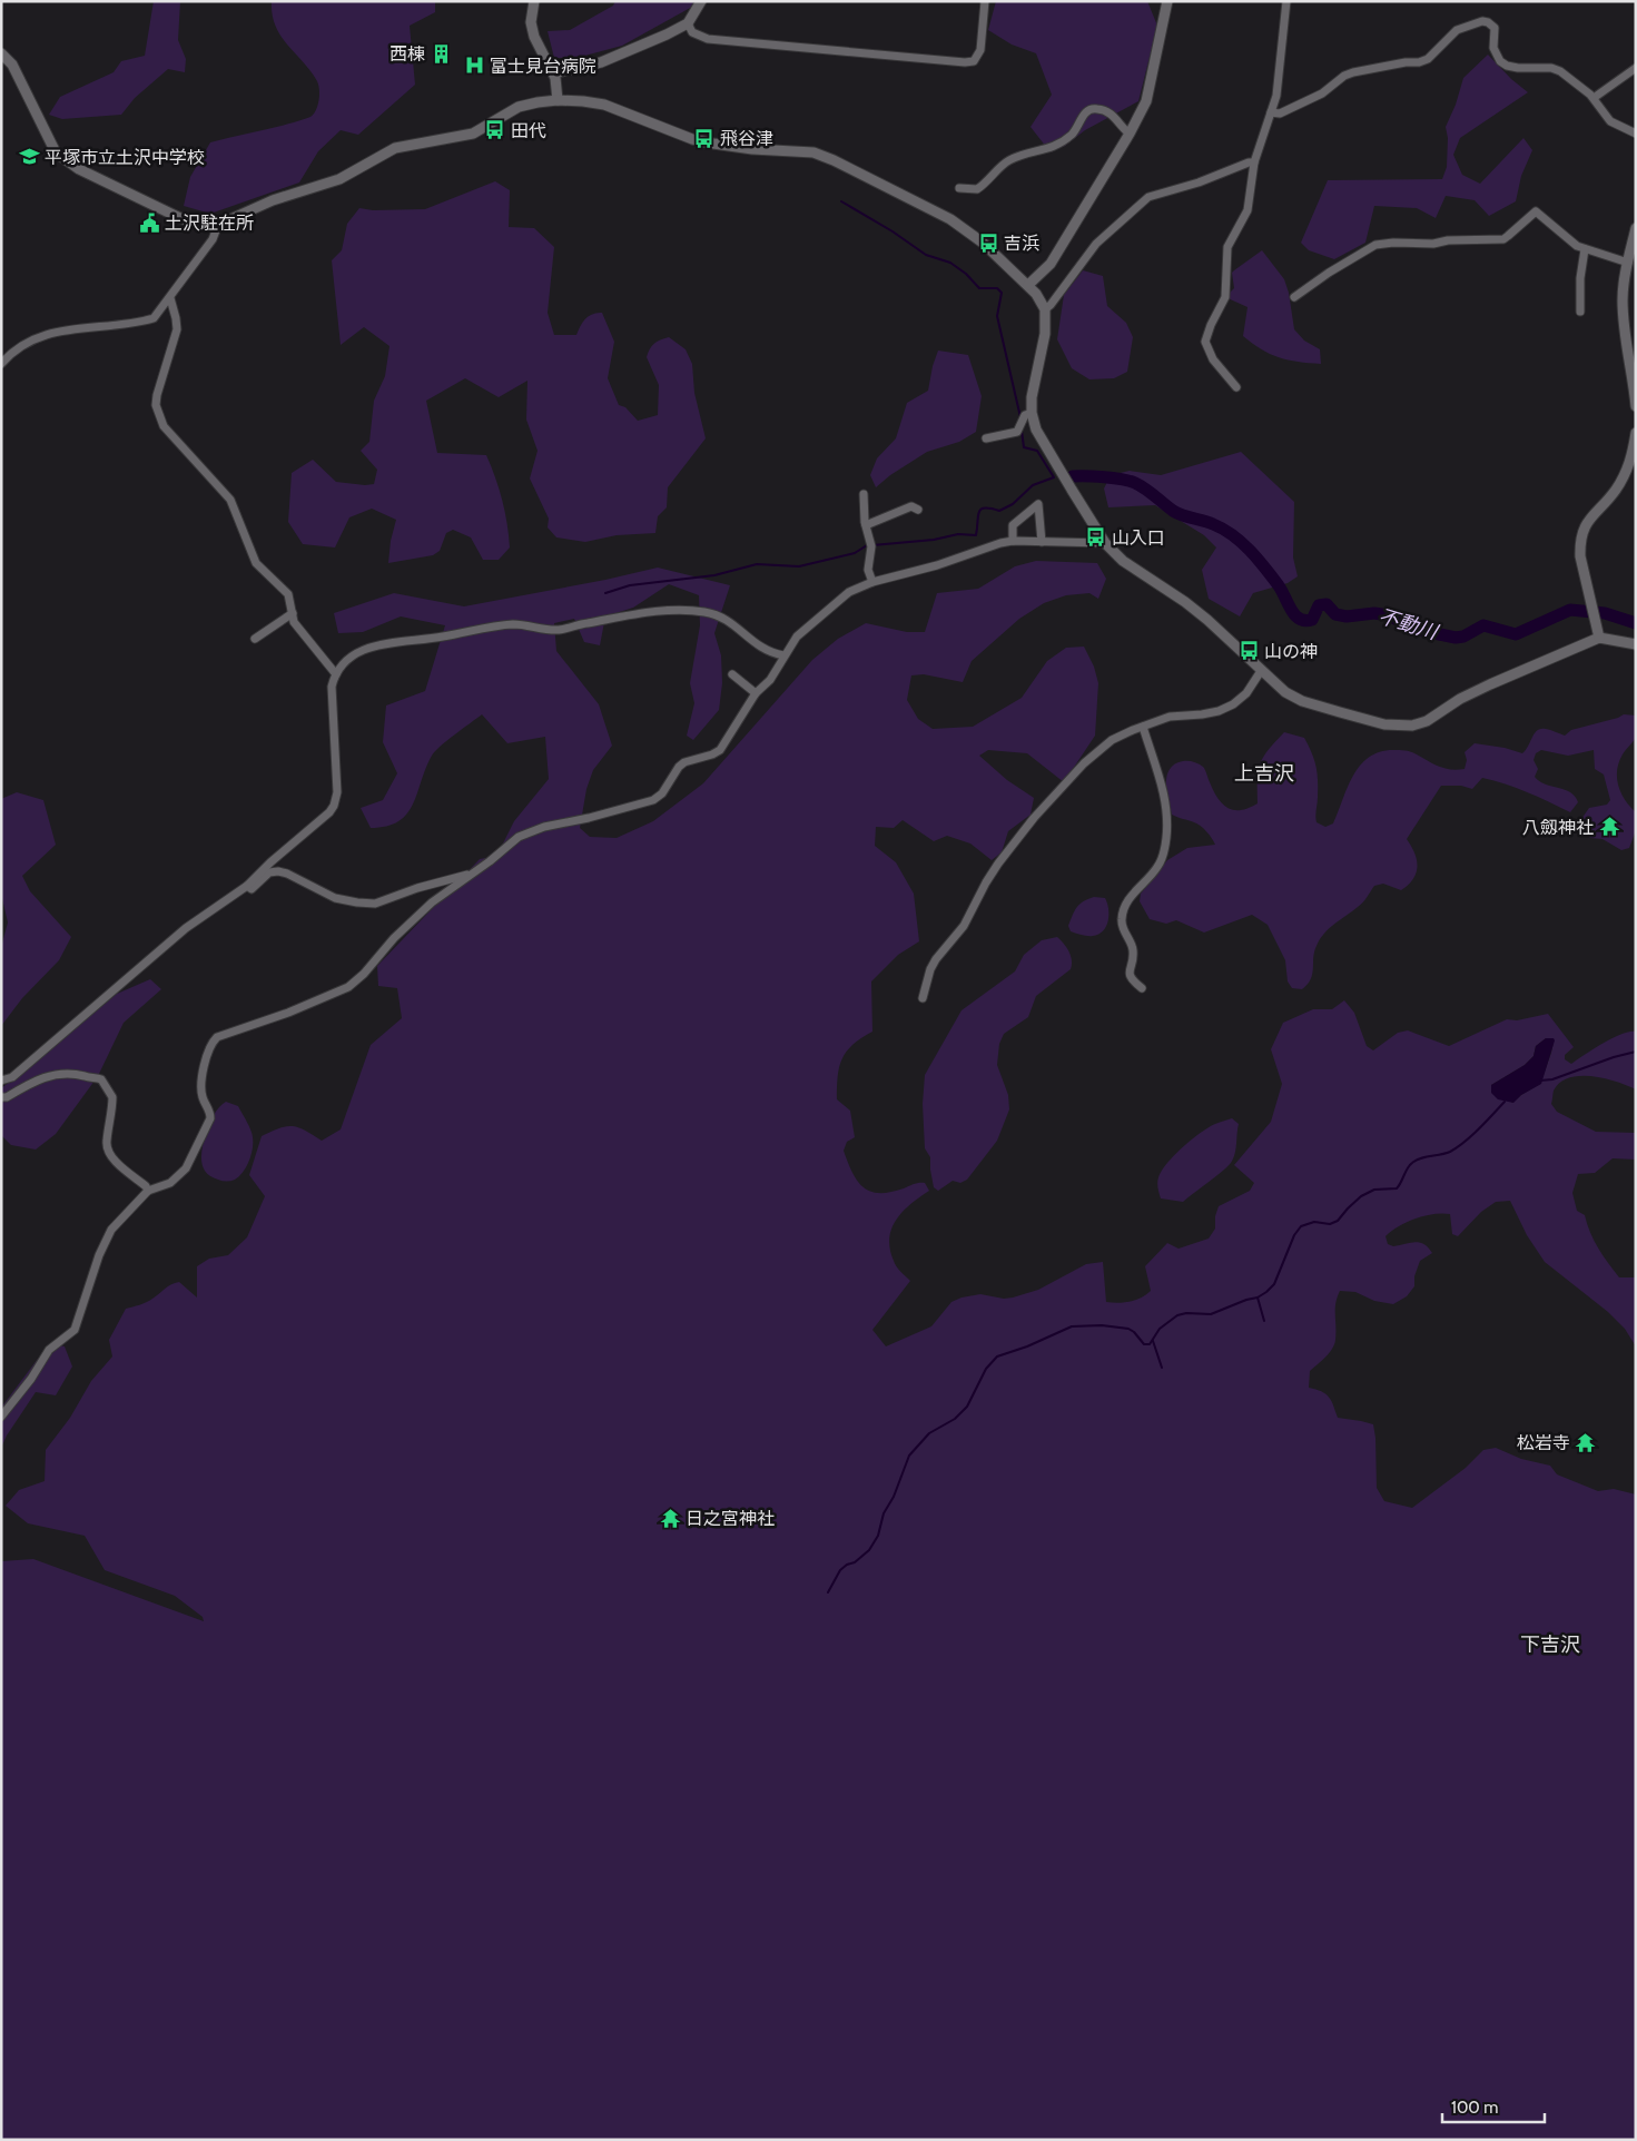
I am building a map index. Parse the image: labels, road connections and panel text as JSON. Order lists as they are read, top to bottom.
{
  "districts": ["上吉沢", "下吉沢"],
  "water": ["不動川"],
  "places": {
    "building": ["西棟"],
    "hospital": ["富士見台病院"],
    "bus stop": [
      "田代",
      "飛谷津",
      "吉浜",
      "山入口",
      "山の神"
    ],
    "school or university": ["平塚市立土沢中学校"],
    "public building": ["土沢駐在所"],
    "temple": ["八劔神社", "松岩寺", "日之宮神社"]
  },
  "scale_bar": "100 m"
}
